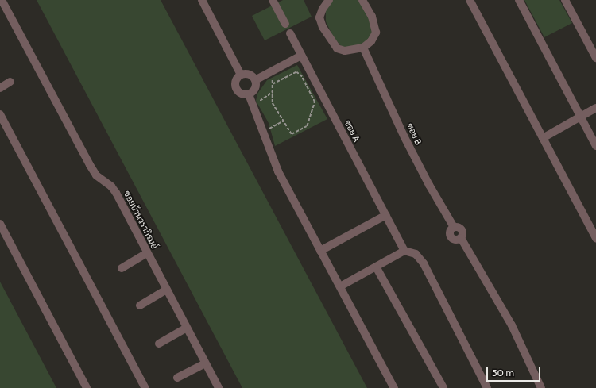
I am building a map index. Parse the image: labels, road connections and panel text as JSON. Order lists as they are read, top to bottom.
{
  "streets": {
    "street": ["ซอย A", "ซอย B", "ซอยบ้านวราภิรมย์"]
  },
  "scale_bar": "50 m"
}
